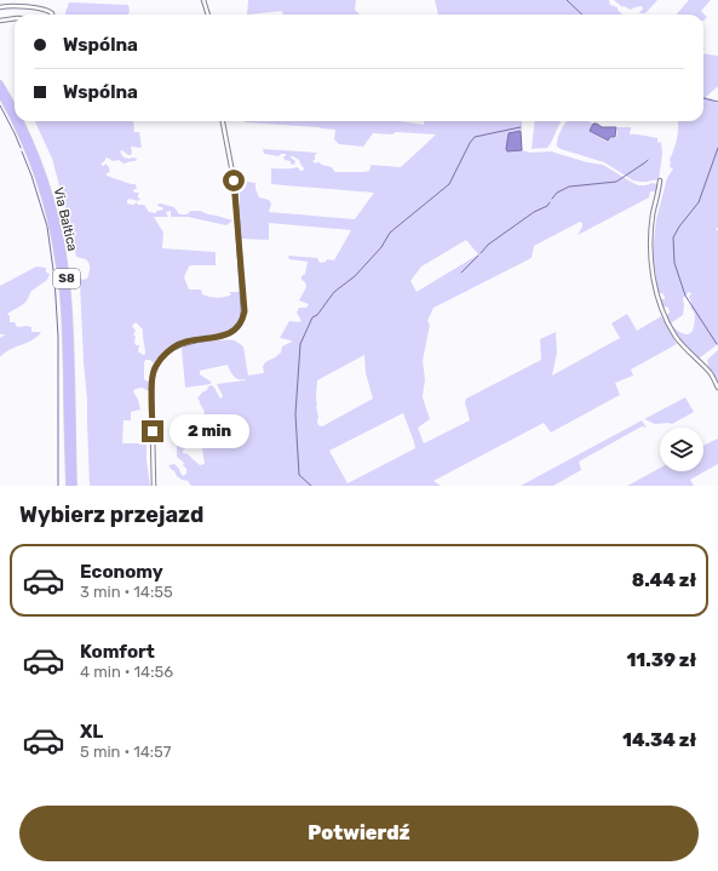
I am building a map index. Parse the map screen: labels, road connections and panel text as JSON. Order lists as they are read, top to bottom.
{
  "streets": {
    "highway": ["Via Baltica", "S8"]
  },
  "page": {
    "banner": ["Wspólna", "Wspólna"],
    "bubble": "2 min",
    "heading": "Wybierz przejazd",
    "list": [
      {
        "name": "Economy",
        "note": "3 min · 14:55",
        "value": "8.44 zł"
      },
      {
        "name": "Komfort",
        "note": "4 min · 14:56",
        "value": "11.39 zł"
      },
      {
        "name": "XL",
        "note": "5 min · 14:57",
        "value": "14.34 zł"
      }
    ],
    "buttons": "Potwierdź"
  }
}
